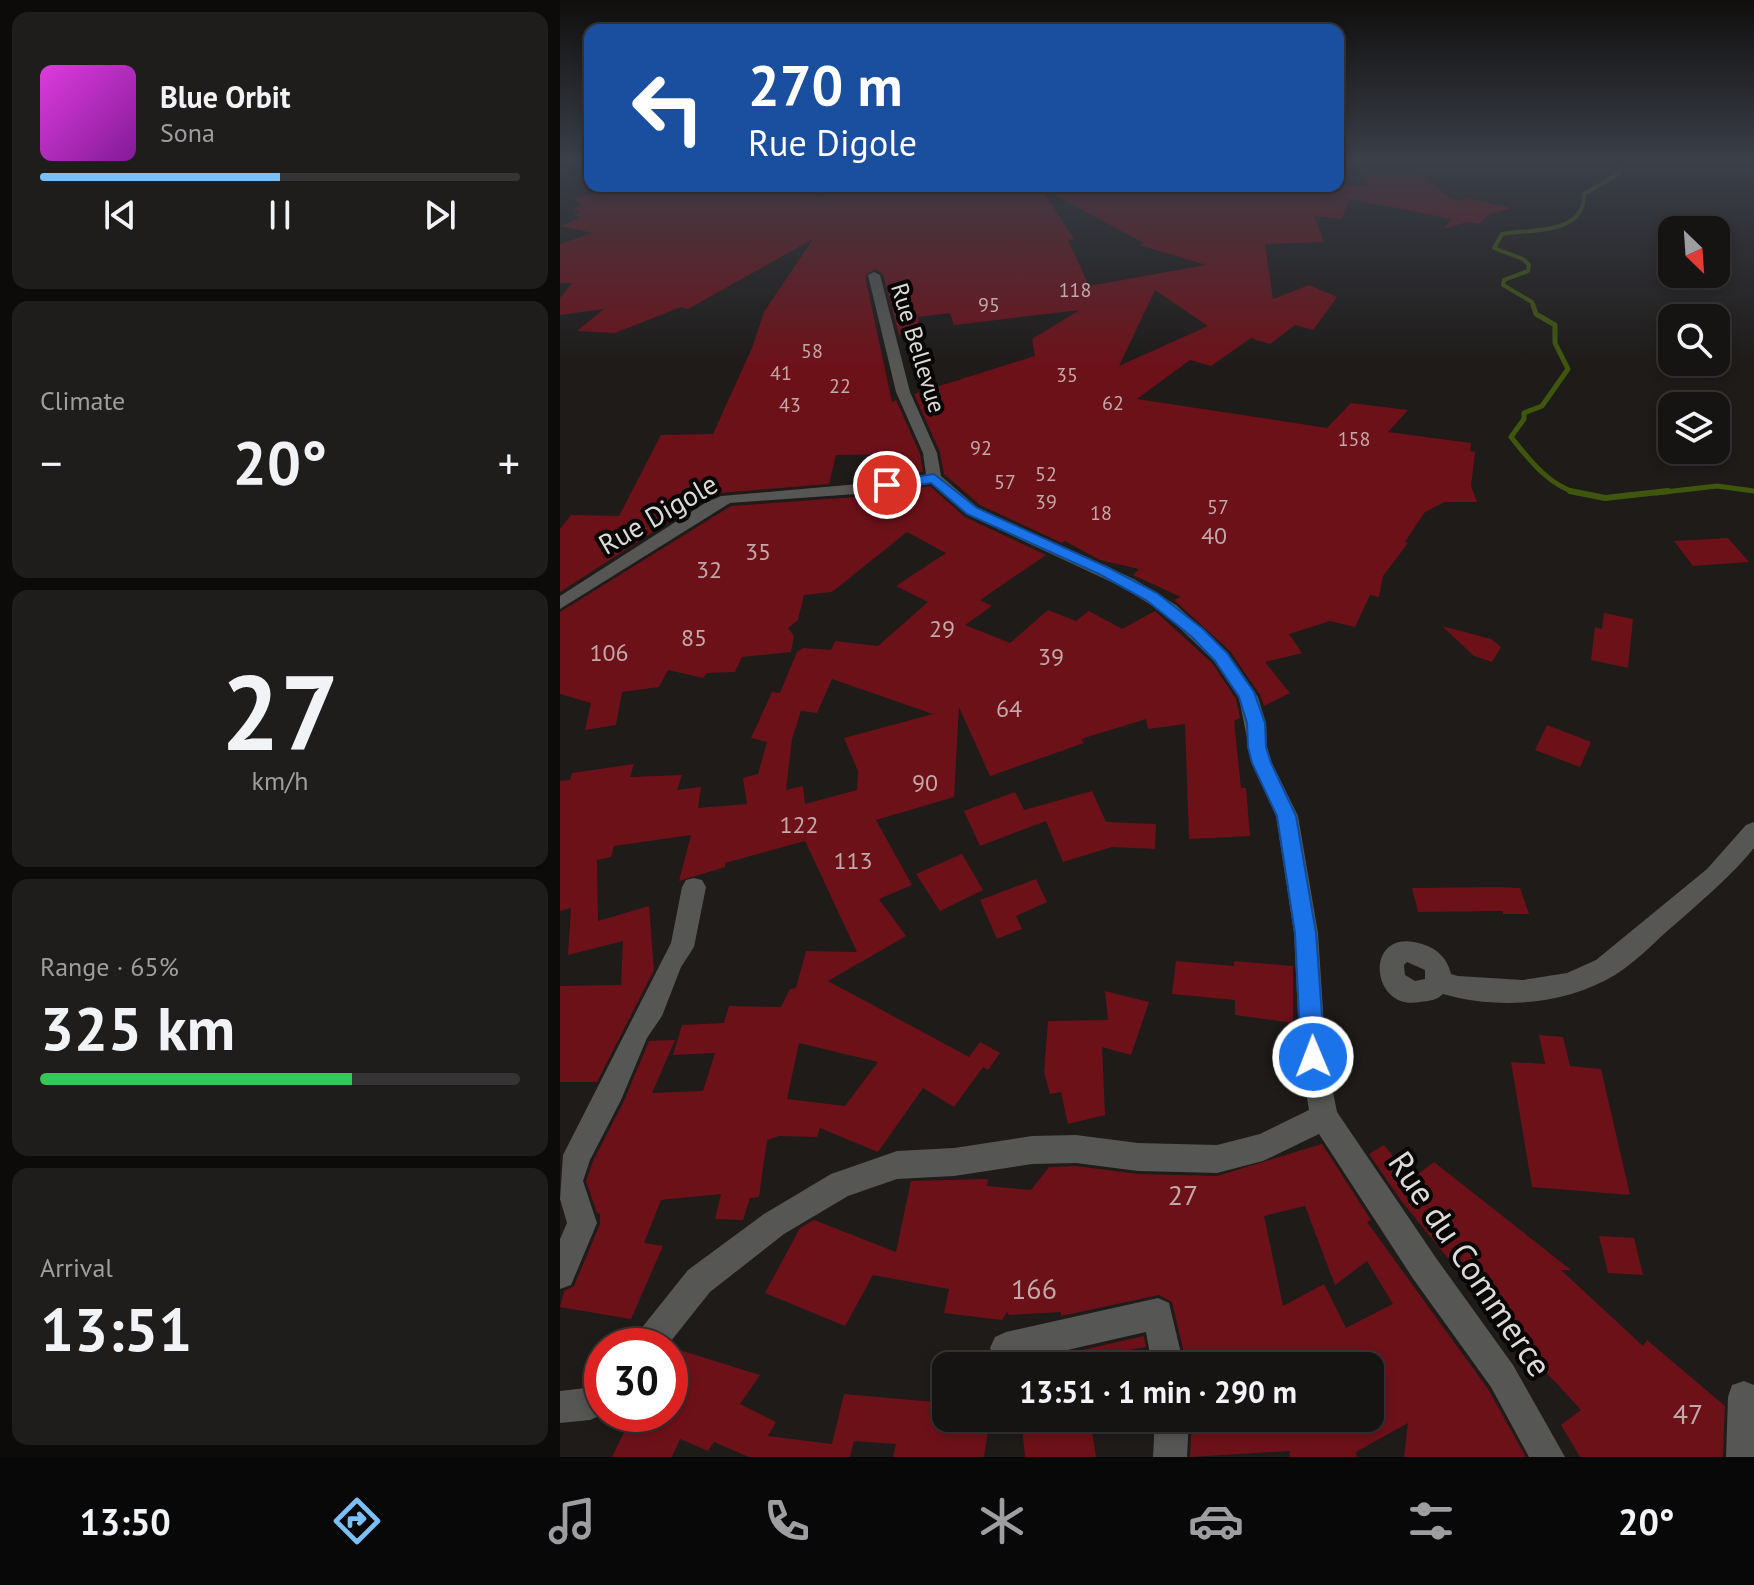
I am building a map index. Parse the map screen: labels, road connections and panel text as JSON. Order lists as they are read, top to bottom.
{
  "streets": {
    "street": ["Rue Bellevue", "Rue Digole", "Rue du Commerce"]
  },
  "crossings": [
    ["Rue Bellevue", "Rue Digole"]
  ],
  "house_numbers": [
    "118",
    "95",
    "58",
    "41",
    "35",
    "22",
    "62",
    "43",
    "158",
    "92",
    "52",
    "57",
    "39",
    "57",
    "18",
    "40",
    "35",
    "32",
    "29",
    "85",
    "106",
    "39",
    "64",
    "90",
    "122",
    "113",
    "27",
    "166",
    "47"
  ],
  "north": "bottom right",
  "page": {
    "turn": ["270 m", "Rue Digole"],
    "song": ["Blue Orbit", "Sona"],
    "tile": [
      "Climate",
      ["27", "km/h"],
      ["Range · 65%", "325 km"],
      ["Arrival", "13:51"]
    ],
    "heat": ["−", "20°", "+"],
    "limit": "30",
    "trip": "13:51 · 1 min · 290 m",
    "tabs": ["13:50", "20°"]
  }
}
